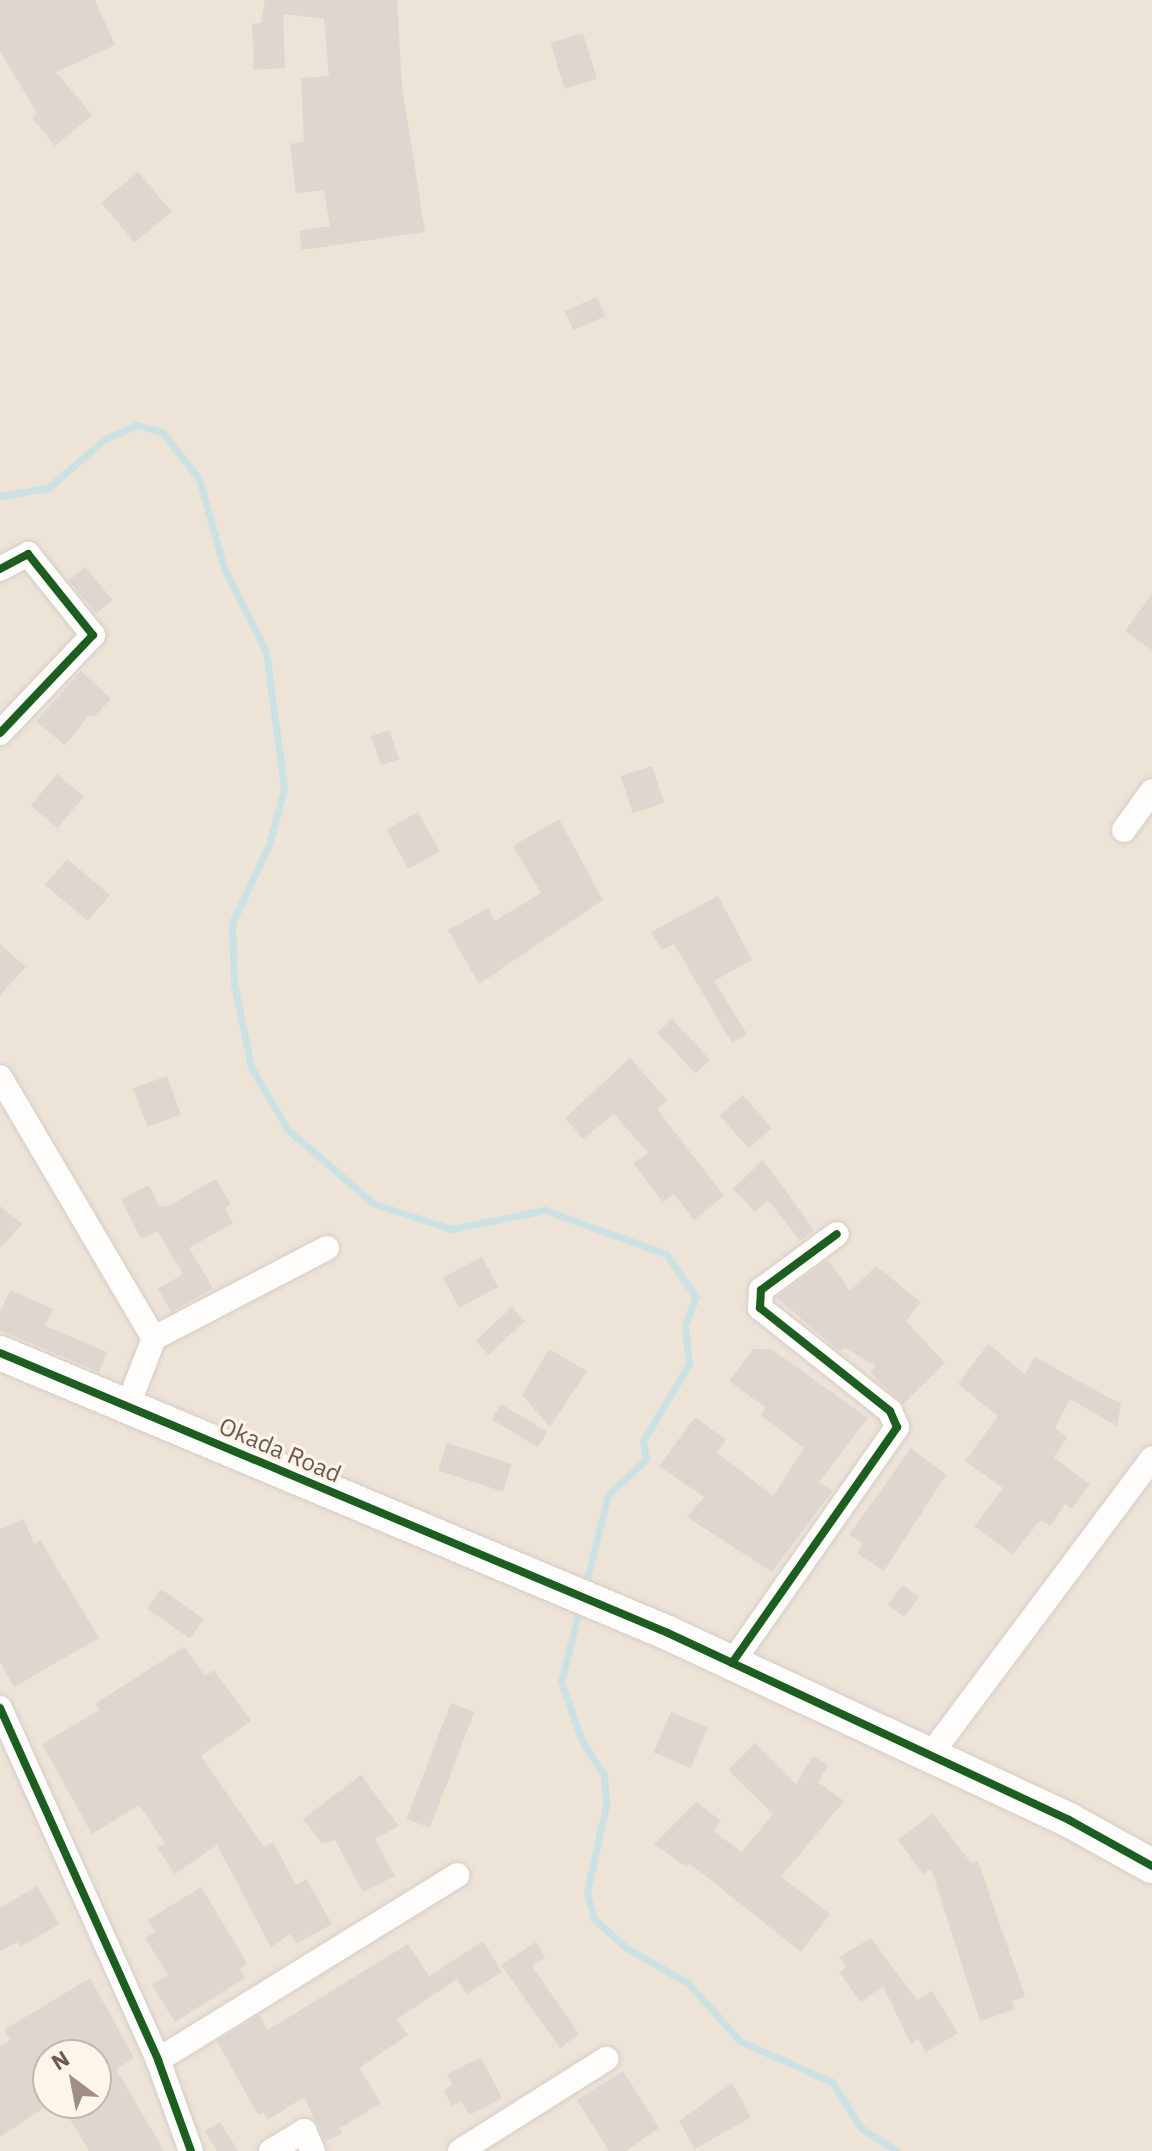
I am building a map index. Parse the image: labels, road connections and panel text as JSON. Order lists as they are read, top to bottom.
{
  "streets": {
    "street": ["Okada Road"]
  },
  "north": "top left"
}
